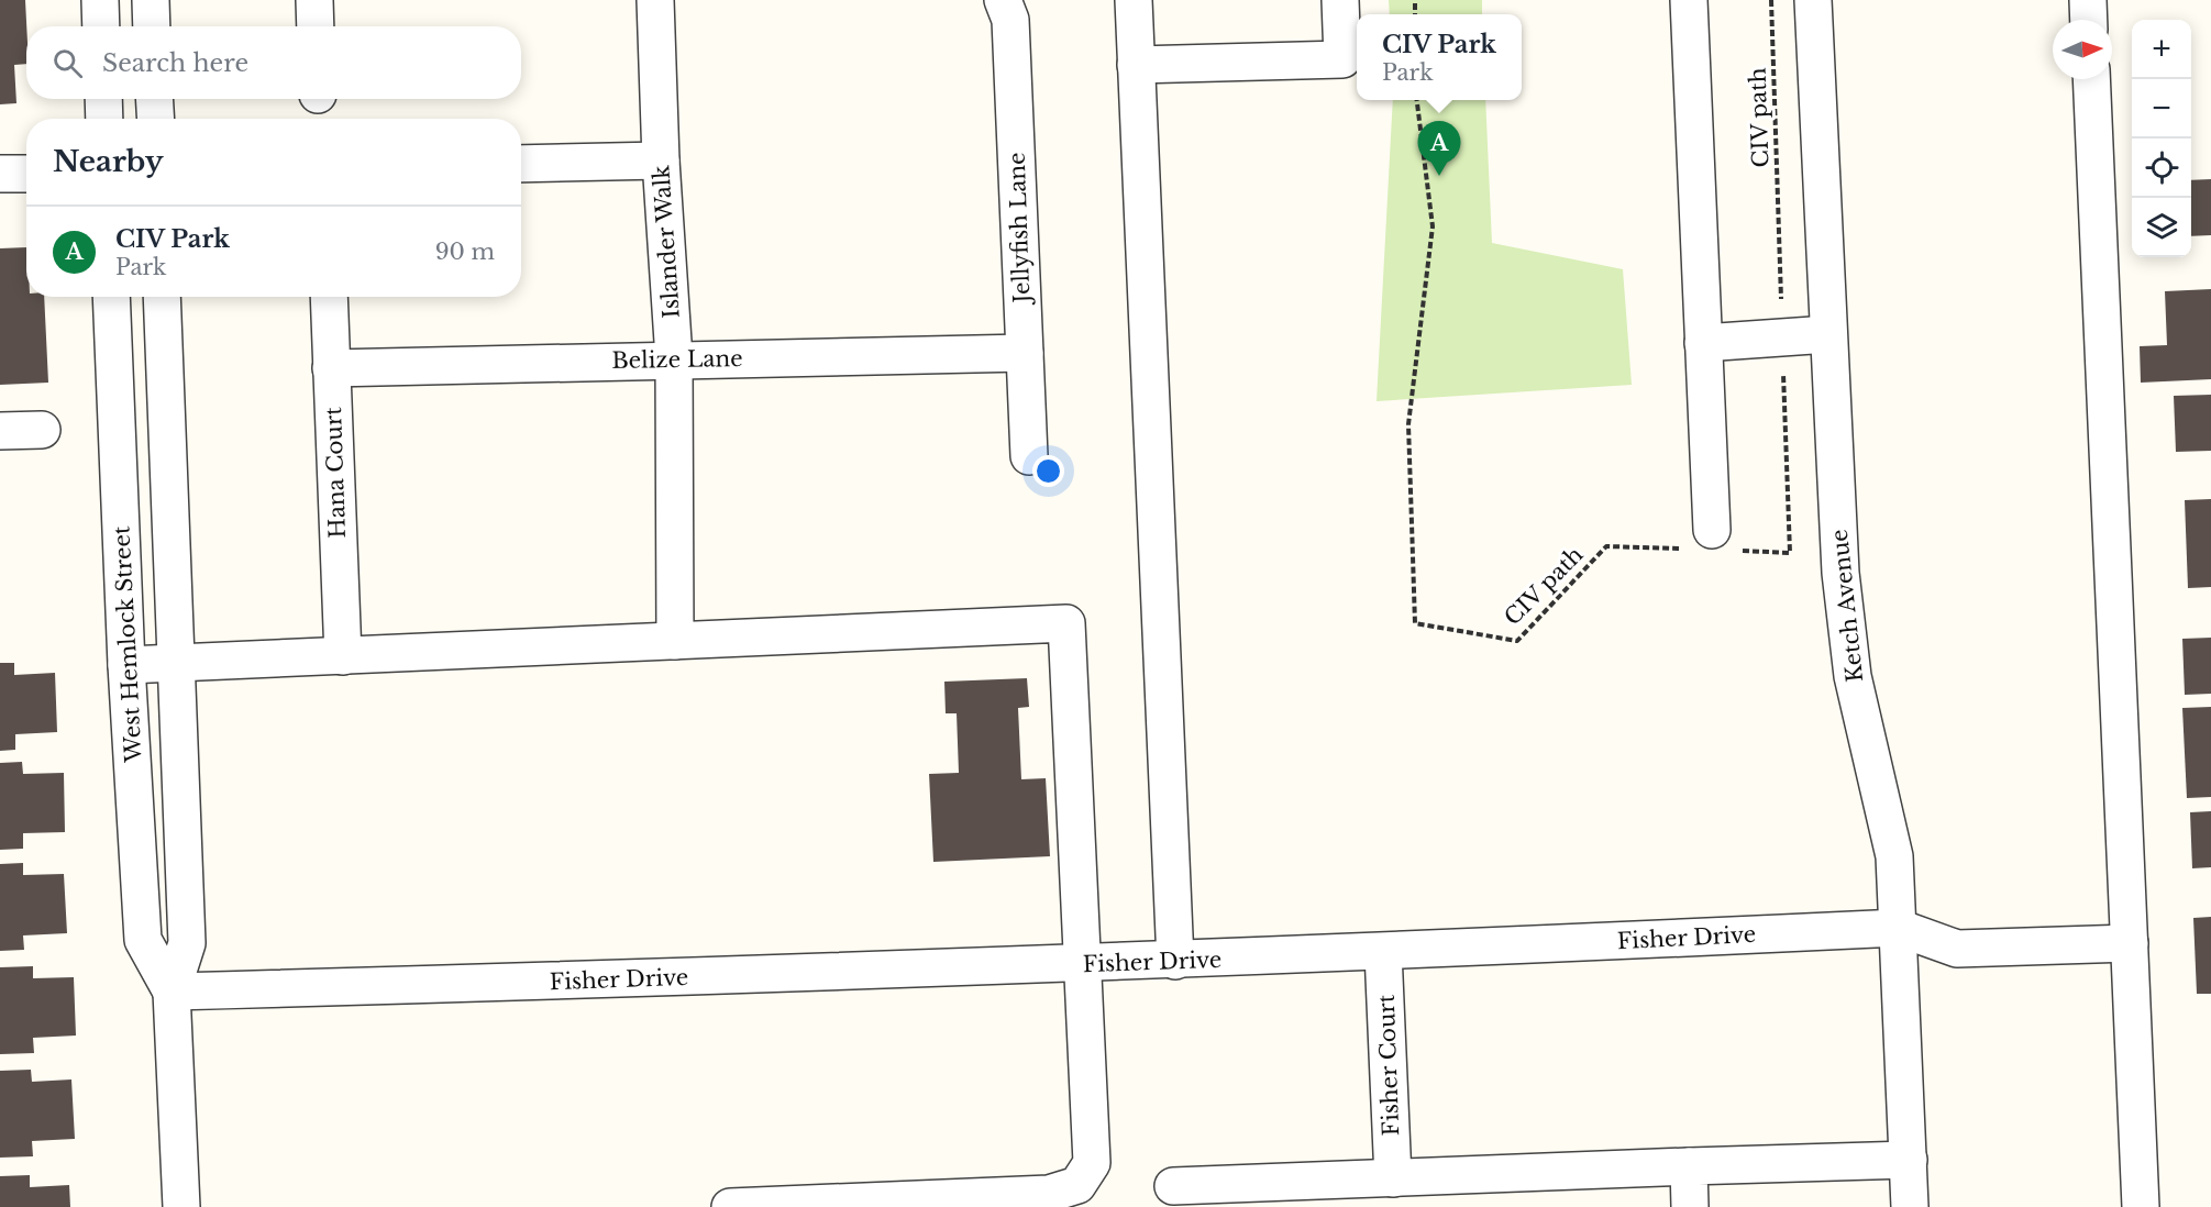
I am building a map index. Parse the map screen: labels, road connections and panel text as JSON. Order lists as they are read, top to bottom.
{
  "streets": {
    "street": [
      "Jellyfish Lane",
      "Islander Walk",
      "Belize Lane",
      "Hana Court",
      "Ketch Avenue",
      "West Hemlock Street",
      "Fisher Drive",
      "Fisher Court"
    ],
    "path": ["CIV path"]
  },
  "crossings": [
    ["Jellyfish Lane", "Belize Lane"],
    ["Islander Walk", "Belize Lane"],
    ["Belize Lane", "Hana Court"],
    ["Ketch Avenue", "Fisher Drive"],
    ["West Hemlock Street", "Fisher Drive"],
    ["Fisher Drive", "Fisher Court"]
  ],
  "north": "right",
  "page": {
    "popup": ["CIV Park", "Park"],
    "map_buttons": ["+", "−"],
    "search": "Search here",
    "heading": "Nearby",
    "pins": "A",
    "list": [
      {
        "mark": "A",
        "name": "CIV Park",
        "note": "Park",
        "value": "90 m"
      }
    ]
  }
}
